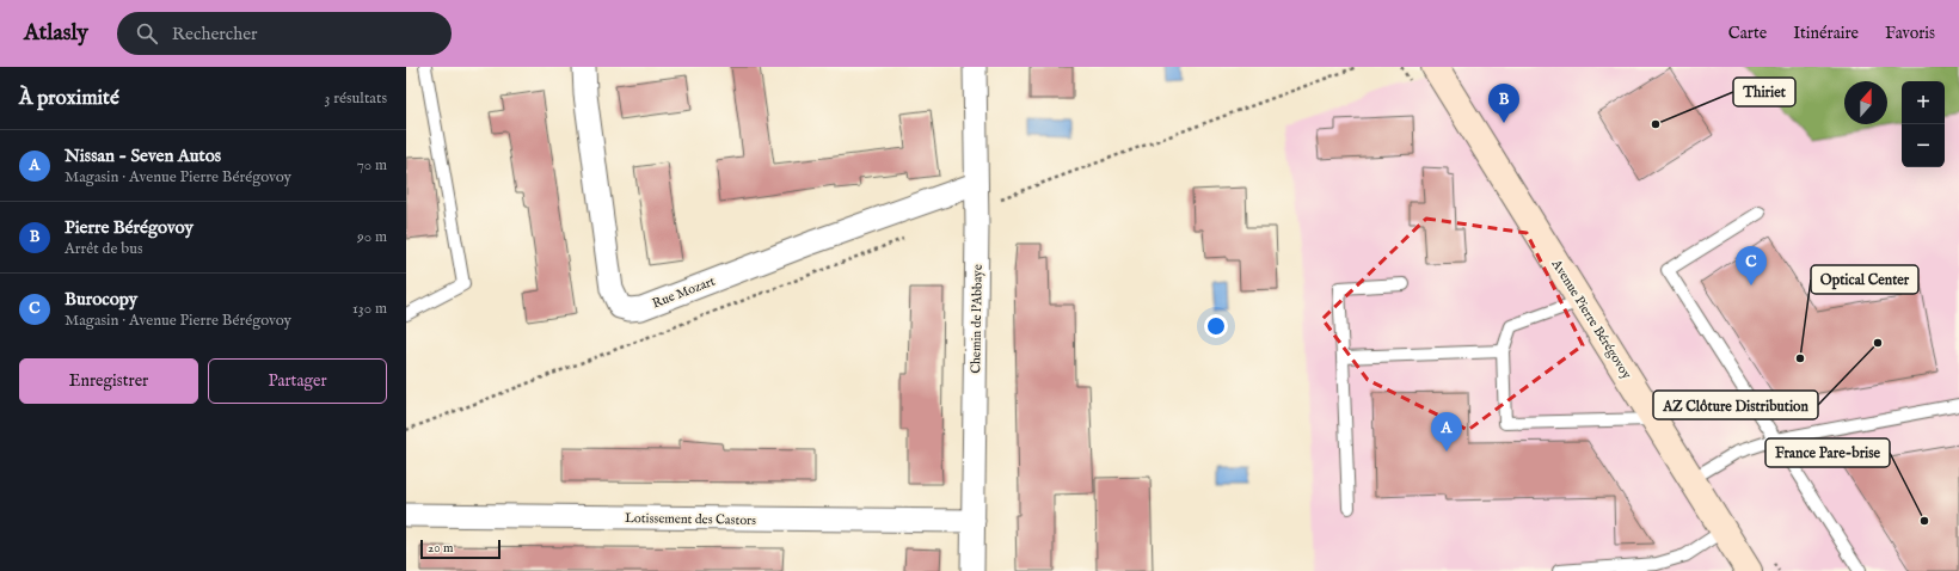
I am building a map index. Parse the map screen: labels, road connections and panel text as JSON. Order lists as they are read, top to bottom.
{
  "streets": {
    "main road": ["Avenue Pierre Bérégovoy"],
    "street": ["Rue Mozart", "Chemin de l'Abbaye", "Lotissement des Castors"]
  },
  "crossings": [
    ["Rue Mozart", "Chemin de l'Abbaye"],
    ["Chemin de l'Abbaye", "Lotissement des Castors"]
  ],
  "places": [
    "Thiriet",
    "AZ Clôture Distribution",
    "Optical Center",
    "France Pare-brise"
  ],
  "scale_bar": "20 m",
  "north": "top",
  "page": {
    "header": "Atlasly",
    "search": "Rechercher",
    "nav": ["Carte", "Itinéraire", "Favoris"],
    "heading": ["À proximité", "3 résultats"],
    "map_buttons": ["+", "−"],
    "pins": ["B", "C", "A"],
    "list": [
      {
        "mark": "A",
        "name": "Nissan - Seven Autos",
        "note": "Magasin · Avenue Pierre Bérégovoy",
        "value": "70 m"
      },
      {
        "mark": "B",
        "name": "Pierre Bérégovoy",
        "note": "Arrêt de bus",
        "value": "90 m"
      },
      {
        "mark": "C",
        "name": "Burocopy",
        "note": "Magasin · Avenue Pierre Bérégovoy",
        "value": "130 m"
      }
    ],
    "buttons": ["Enregistrer", "Partager"],
    "scale": "20 m"
  }
}
